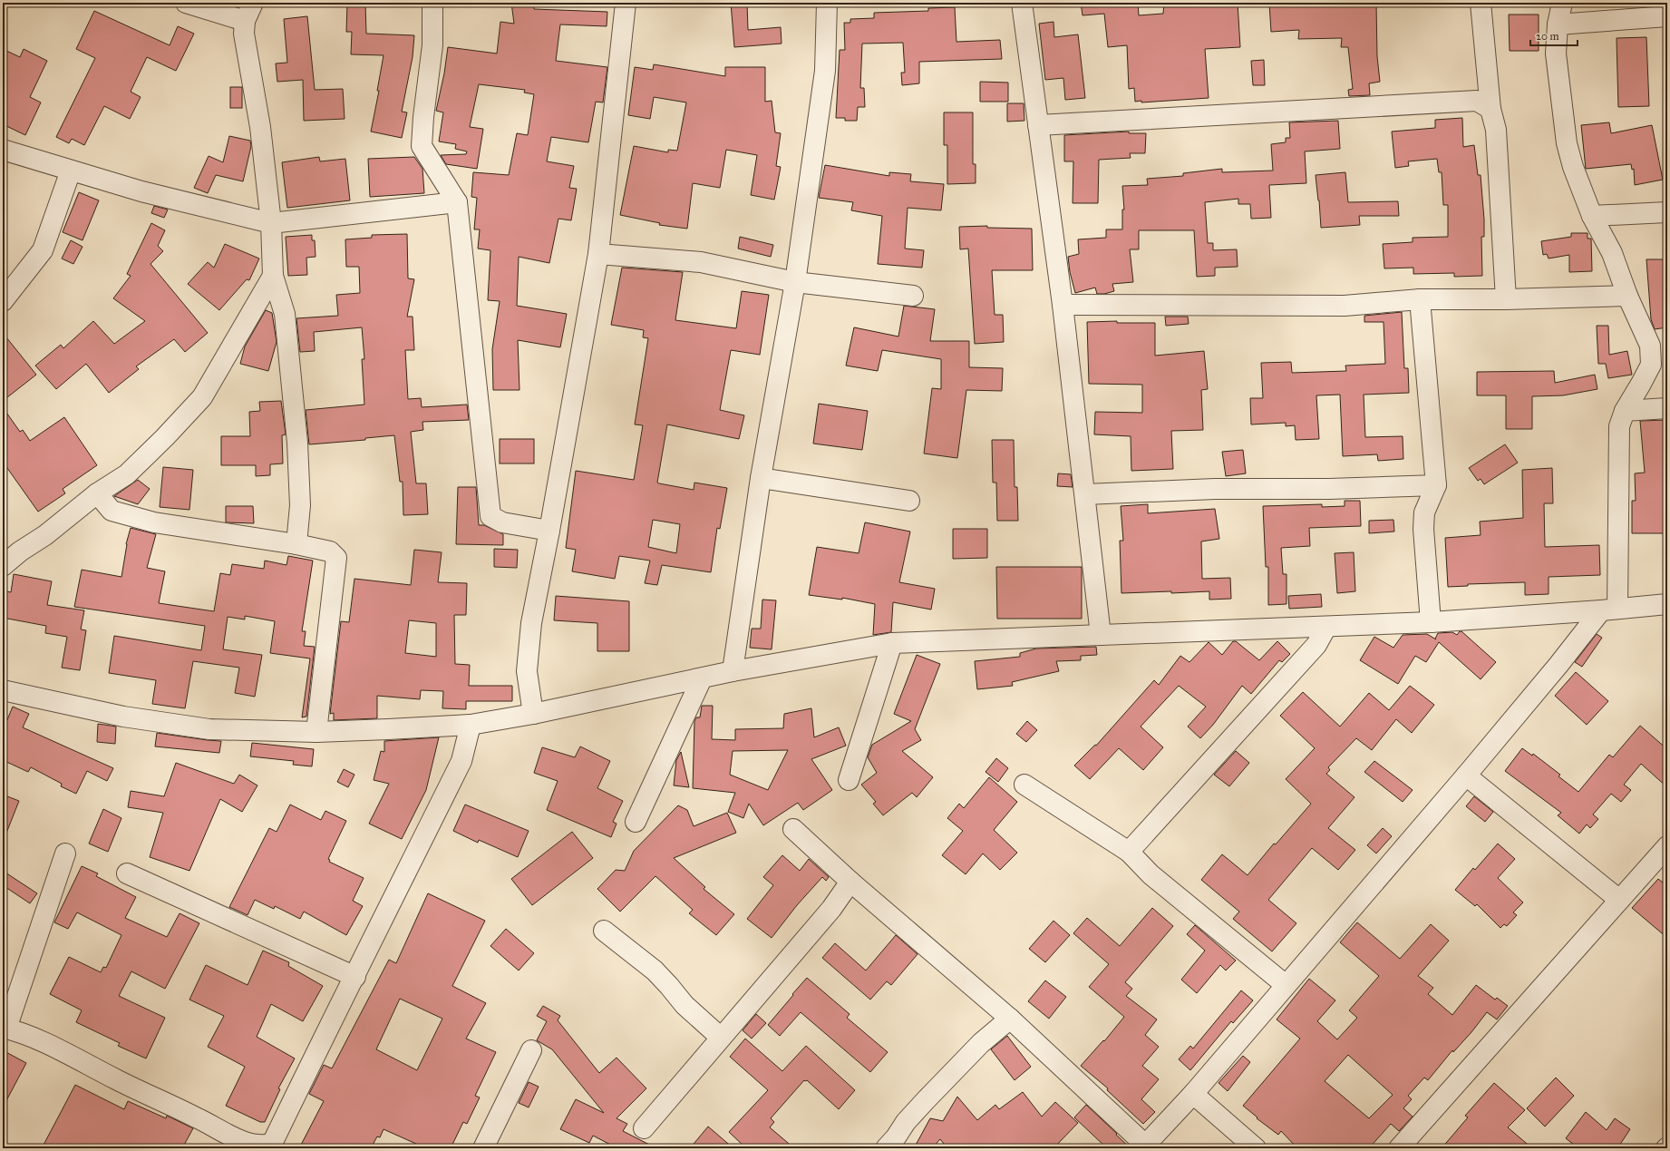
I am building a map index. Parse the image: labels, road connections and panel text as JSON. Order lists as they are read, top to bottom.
{
  "scale_bar": "20 m"
}
